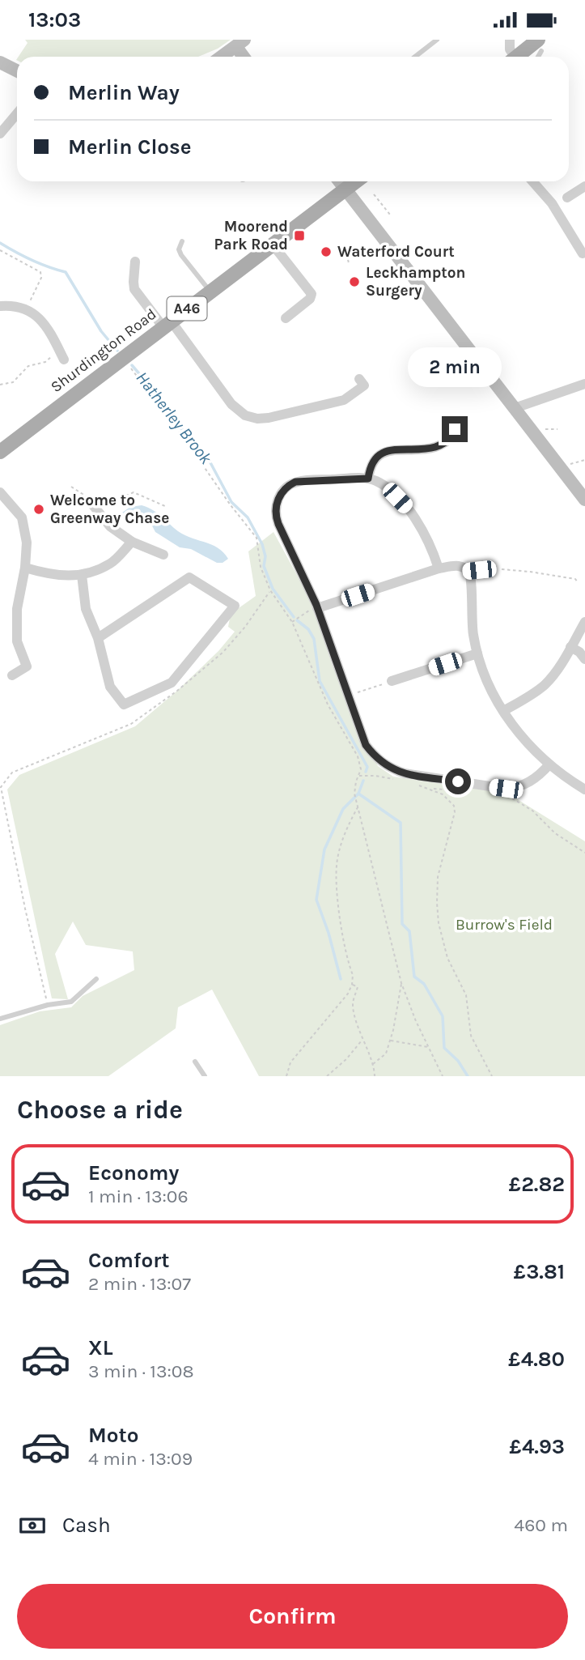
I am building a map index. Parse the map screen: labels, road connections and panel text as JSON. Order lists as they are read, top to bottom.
{
  "streets": {
    "main road": ["A46", "Shurdington Road"]
  },
  "water": ["Hatherley Brook"],
  "parks": ["Burrow's Field"],
  "places": {
    "transit": ["Moorend Park Road"],
    "other": ["Waterford Court", "Leckhampton Surgery", "Welcome to Greenway Chase"]
  },
  "page": {
    "status": "13:03",
    "banner": ["Merlin Way", "Merlin Close"],
    "bubble": "2 min",
    "heading": "Choose a ride",
    "list": [
      {
        "name": "Economy",
        "note": "1 min · 13:06",
        "value": "£2.82"
      },
      {
        "name": "Comfort",
        "note": "2 min · 13:07",
        "value": "£3.81"
      },
      {
        "name": "XL",
        "note": "3 min · 13:08",
        "value": "£4.80"
      },
      {
        "name": "Moto",
        "note": "4 min · 13:09",
        "value": "£4.93"
      }
    ],
    "pay": ["Cash", "460 m"],
    "buttons": "Confirm"
  }
}
